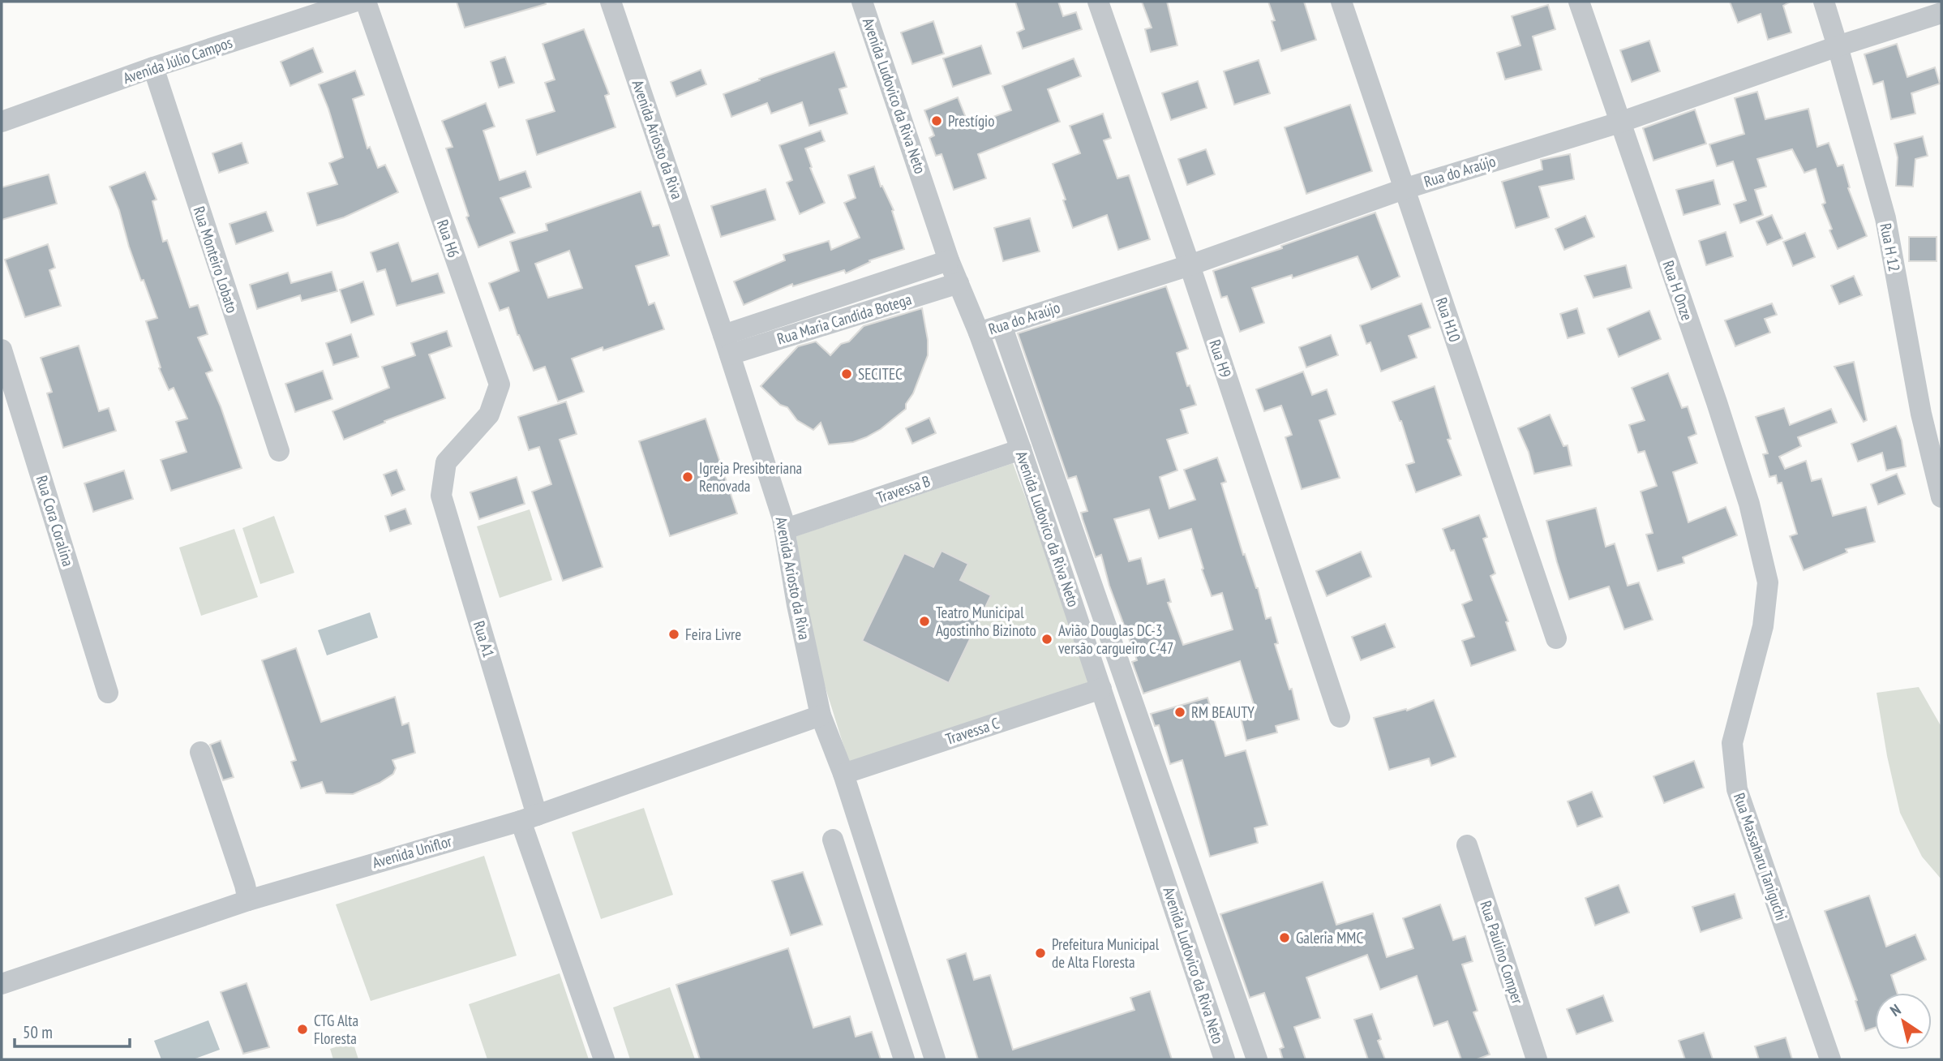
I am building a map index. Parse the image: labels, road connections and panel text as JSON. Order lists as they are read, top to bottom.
{
  "streets": {
    "street": [
      "Avenida Júlio Campos",
      "Avenida Ludovico da Riva Neto",
      "Avenida Ariosto da Riva",
      "Rua do Araújo",
      "Rua H6",
      "Rua H 12",
      "Rua Monteiro Lobato",
      "Rua H Onze",
      "Rua Maria Candida Botega",
      "Rua H10",
      "Rua H9",
      "Travessa B",
      "Rua Cora Coralina",
      "Rua A1",
      "Travessa C",
      "Avenida Uniflor",
      "Rua Massaharu Taniguchi",
      "Rua Paulino Comper"
    ]
  },
  "crossings": [
    ["Avenida Júlio Campos", "Rua Monteiro Lobato"],
    ["Avenida Ludovico da Riva Neto", "Rua do Araújo"],
    ["Avenida Ludovico da Riva Neto", "Rua Maria Candida Botega"],
    ["Avenida Ludovico da Riva Neto", "Travessa B"],
    ["Avenida Ludovico da Riva Neto", "Travessa C"],
    ["Avenida Ariosto da Riva", "Rua Maria Candida Botega"],
    ["Avenida Ariosto da Riva", "Travessa B"],
    ["Avenida Ariosto da Riva", "Travessa C"],
    ["Avenida Ariosto da Riva", "Avenida Uniflor"],
    ["Rua do Araújo", "Rua H 12"],
    ["Rua do Araújo", "Rua H Onze"],
    ["Rua do Araújo", "Rua H10"],
    ["Rua do Araújo", "Rua H9"],
    ["Rua H6", "Rua A1"],
    ["Rua H Onze", "Rua Massaharu Taniguchi"],
    ["Rua A1", "Avenida Uniflor"]
  ],
  "places": [
    "Prestígio",
    "SECITEC",
    "Igreja Presibteriana Renovada",
    "Teatro Municipal Agostinho Bizinoto",
    "Feira Livre",
    "Avião Douglas DC-3 versão cargueiro C-47",
    "RM BEAUTY",
    "Galeria MMC",
    "Prefeitura Municipal de Alta Floresta",
    "CTG Alta Floresta"
  ],
  "scale_bar": "50 m",
  "north": "top left"
}
